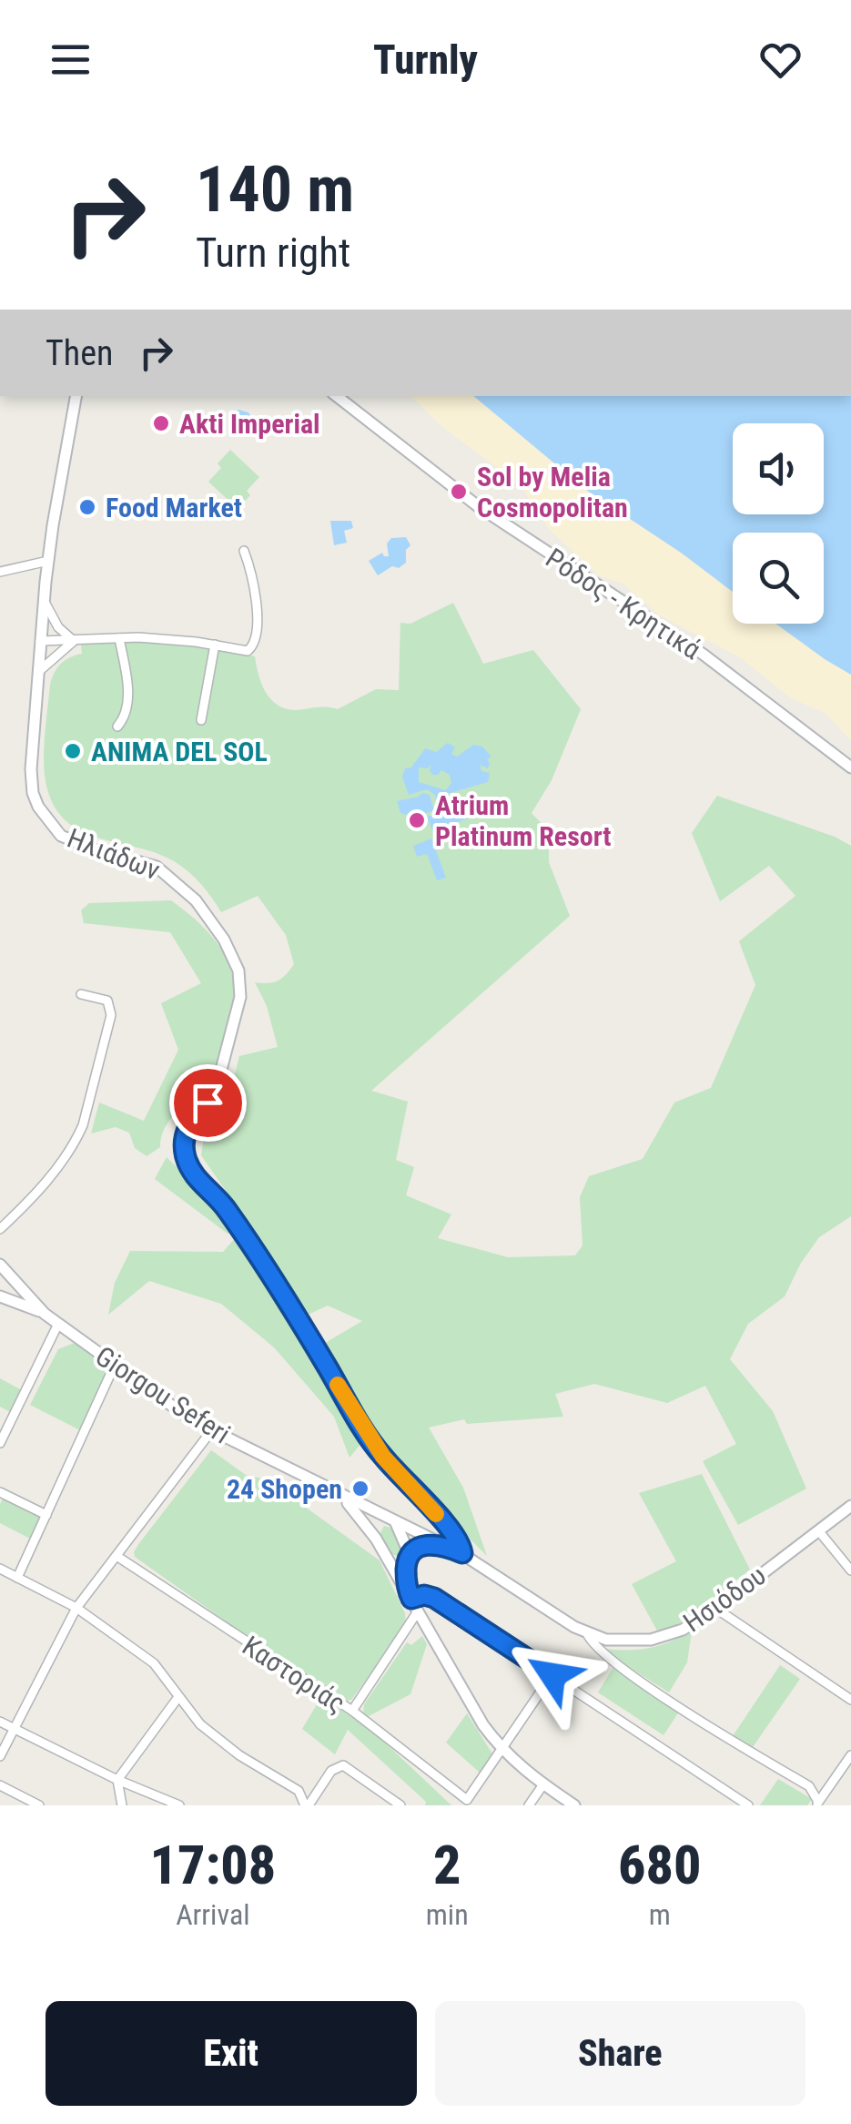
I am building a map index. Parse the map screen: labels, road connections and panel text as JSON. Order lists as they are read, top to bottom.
{
  "streets": {
    "street": [
      "Ρόδος - Κρητικά",
      "Ηλιάδων",
      "Giorgou Seferi",
      "Ησιόδου",
      "Καστοριάς"
    ]
  },
  "crossings": [
    ["Ηλιάδων", "Ησιόδου"],
    ["Giorgou Seferi", "Ησιόδου"]
  ],
  "places": [
    "Akti Imperial",
    "Sol by Melia Cosmopolitan",
    "Food Market",
    "ANIMA DEL SOL",
    "Atrium Platinum Resort",
    "24 Shopen"
  ],
  "page": {
    "header": "Turnly",
    "turn": ["140 m", "Turn right"],
    "then": "Then",
    "eta": [
      "17:08",
      "Arrival",
      "2",
      "min",
      "680",
      "m"
    ],
    "buttons": ["Exit", "Share"]
  }
}
